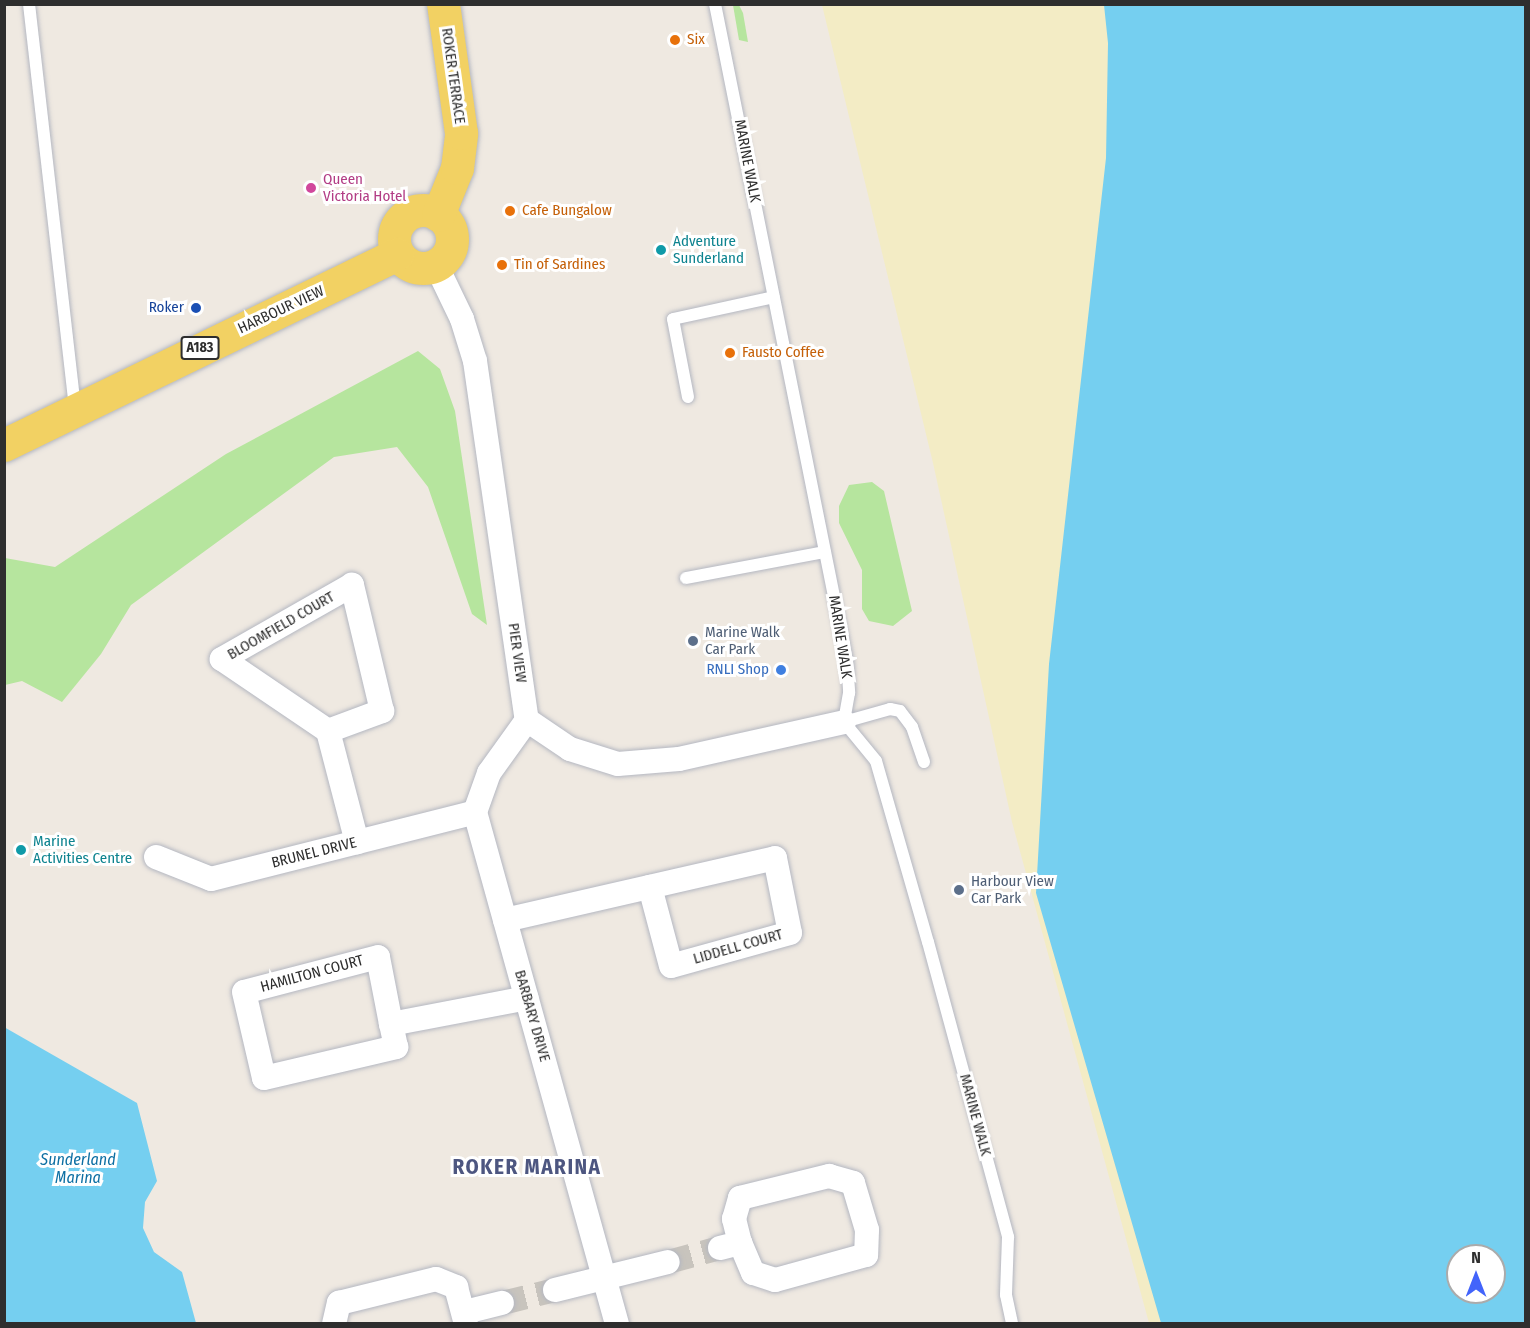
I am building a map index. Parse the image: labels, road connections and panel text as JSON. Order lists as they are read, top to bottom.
{
  "streets": {
    "main road": ["ROKER TERRACE", "HARBOUR VIEW", "A183"],
    "street": [
      "BLOOMFIELD COURT",
      "PIER VIEW",
      "BRUNEL DRIVE",
      "LIDDELL COURT",
      "HAMILTON COURT",
      "BARBARY DRIVE"
    ],
    "lane": ["MARINE WALK"]
  },
  "crossings": [
    ["ROKER TERRACE", "HARBOUR VIEW"],
    ["ROKER TERRACE", "PIER VIEW"],
    ["HARBOUR VIEW", "PIER VIEW"],
    ["BRUNEL DRIVE", "BARBARY DRIVE"],
    ["LIDDELL COURT", "BARBARY DRIVE"]
  ],
  "districts": ["ROKER MARINA"],
  "water": ["Sunderland Marina"],
  "places": [
    "Six",
    "Queen Victoria Hotel",
    "Cafe Bungalow",
    "Adventure Sunderland",
    "Tin of Sardines",
    "Roker",
    "Fausto Coffee",
    "Marine Walk Car Park",
    "RNLI Shop",
    "Marine Activities Centre",
    "Harbour View Car Park"
  ],
  "north": "top"
}
